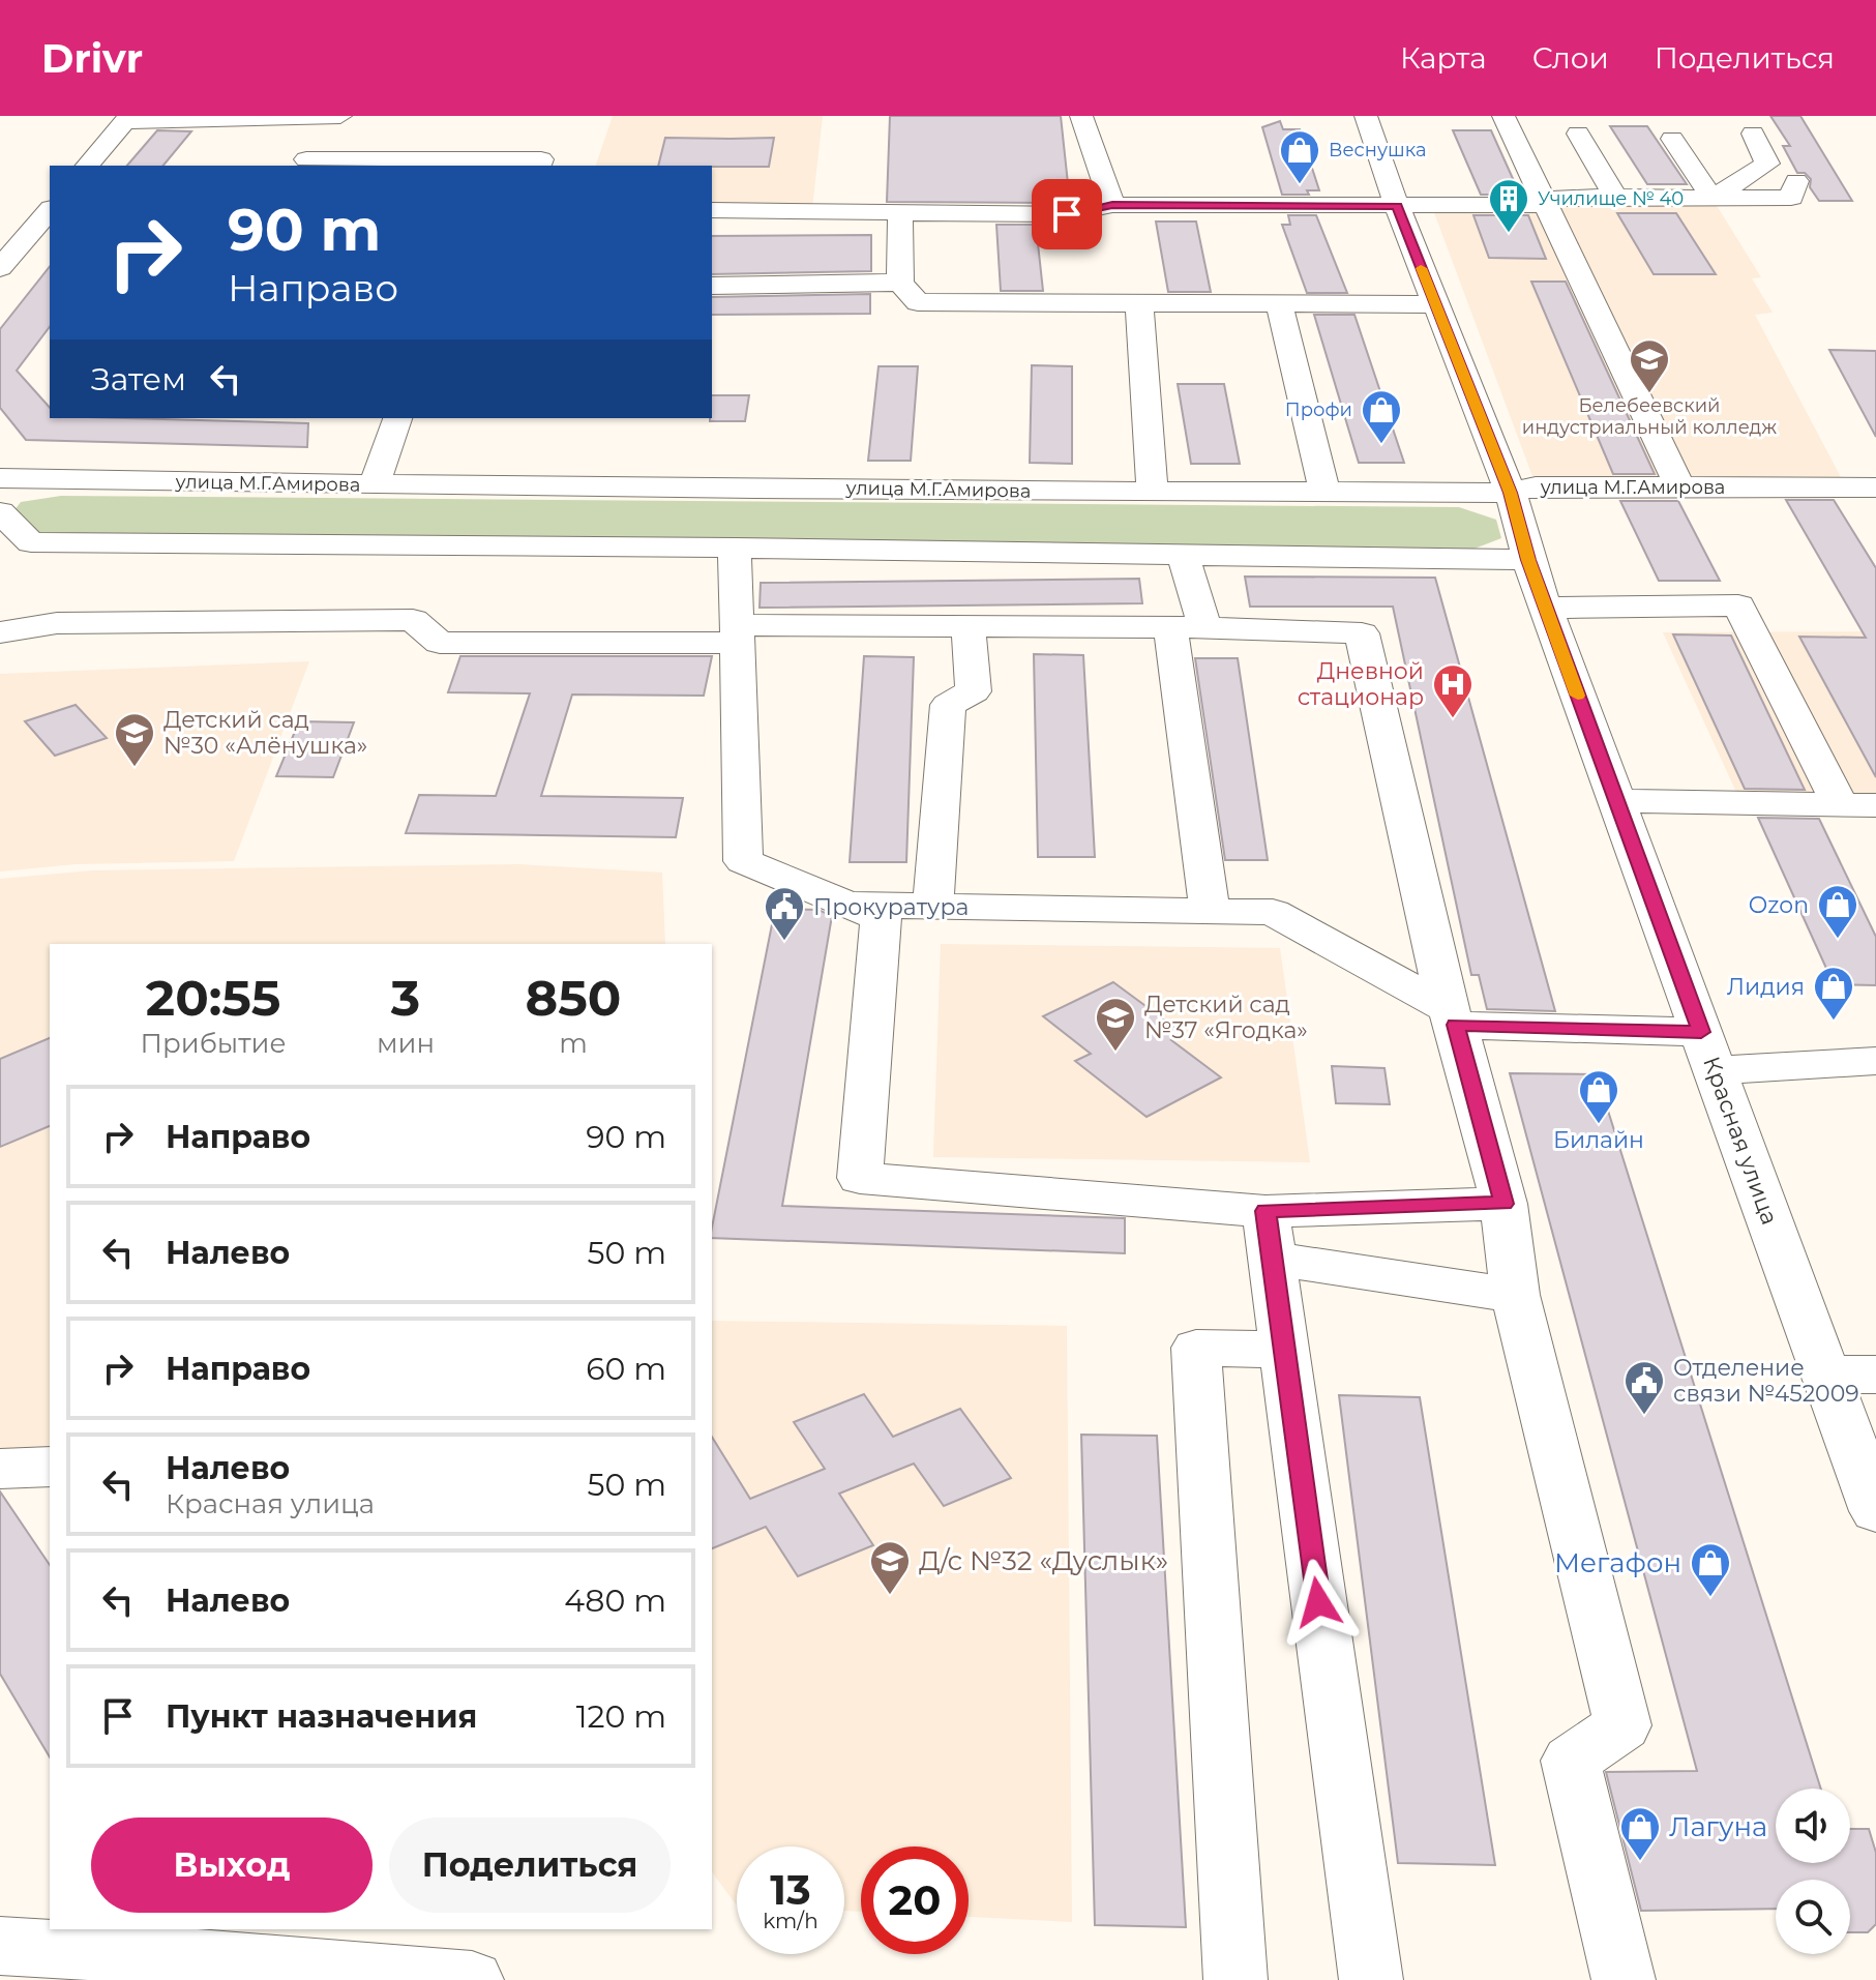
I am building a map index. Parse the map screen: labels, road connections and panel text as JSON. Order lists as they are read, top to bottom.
{
  "streets": {
    "street": ["улица М.Г.Амирова", "Красная улица"]
  },
  "crossings": [
    ["улица М.Г.Амирова", "Красная улица"]
  ],
  "places": {
    "shop": [
      "Веснушка",
      "Профи",
      "Ozon",
      "Лидия",
      "Билайн",
      "Мегафон",
      "Лагуна"
    ],
    "building": ["Училище № 40"],
    "school or university": [
      "Белебеевский индустриальный колледж",
      "Детский сад №30 «Алёнушка»",
      "Детский сад №37 «Ягодка»",
      "Д/с №32 «Дуслык»"
    ],
    "hospital": ["Дневной стационар"],
    "public building": ["Прокуратура", "Отделение связи №452009"]
  },
  "page": {
    "header": "Drivr",
    "nav": ["Карта", "Слои", "Поделиться"],
    "turn": ["90 m", "Направо"],
    "then": "Затем",
    "eta": [
      "20:55",
      "Прибытие",
      "3",
      "мин",
      "850",
      "m"
    ],
    "list": [
      {
        "name": "Направо",
        "value": "90 m"
      },
      {
        "name": "Налево",
        "value": "50 m"
      },
      {
        "name": "Направо",
        "value": "60 m"
      },
      {
        "name": "Налево",
        "note": "Красная улица",
        "value": "50 m"
      },
      {
        "name": "Налево",
        "value": "480 m"
      },
      {
        "name": "Пункт назначения",
        "value": "120 m"
      }
    ],
    "buttons": ["Выход", "Поделиться"],
    "speed": "13 km/h",
    "limit": "20"
  }
}
